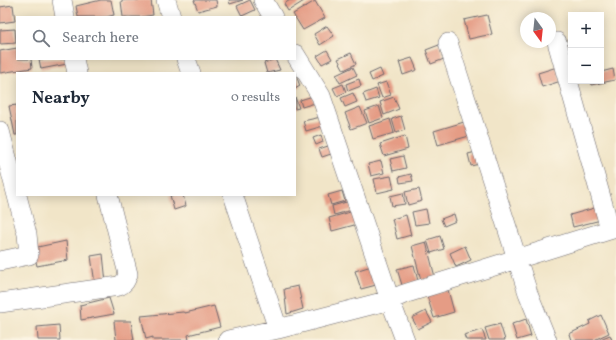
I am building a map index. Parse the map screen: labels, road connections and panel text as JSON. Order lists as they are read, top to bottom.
{
  "north": "bottom",
  "page": {
    "map_buttons": ["+", "−"],
    "search": "Search here",
    "heading": ["Nearby", "0 results"]
  }
}
